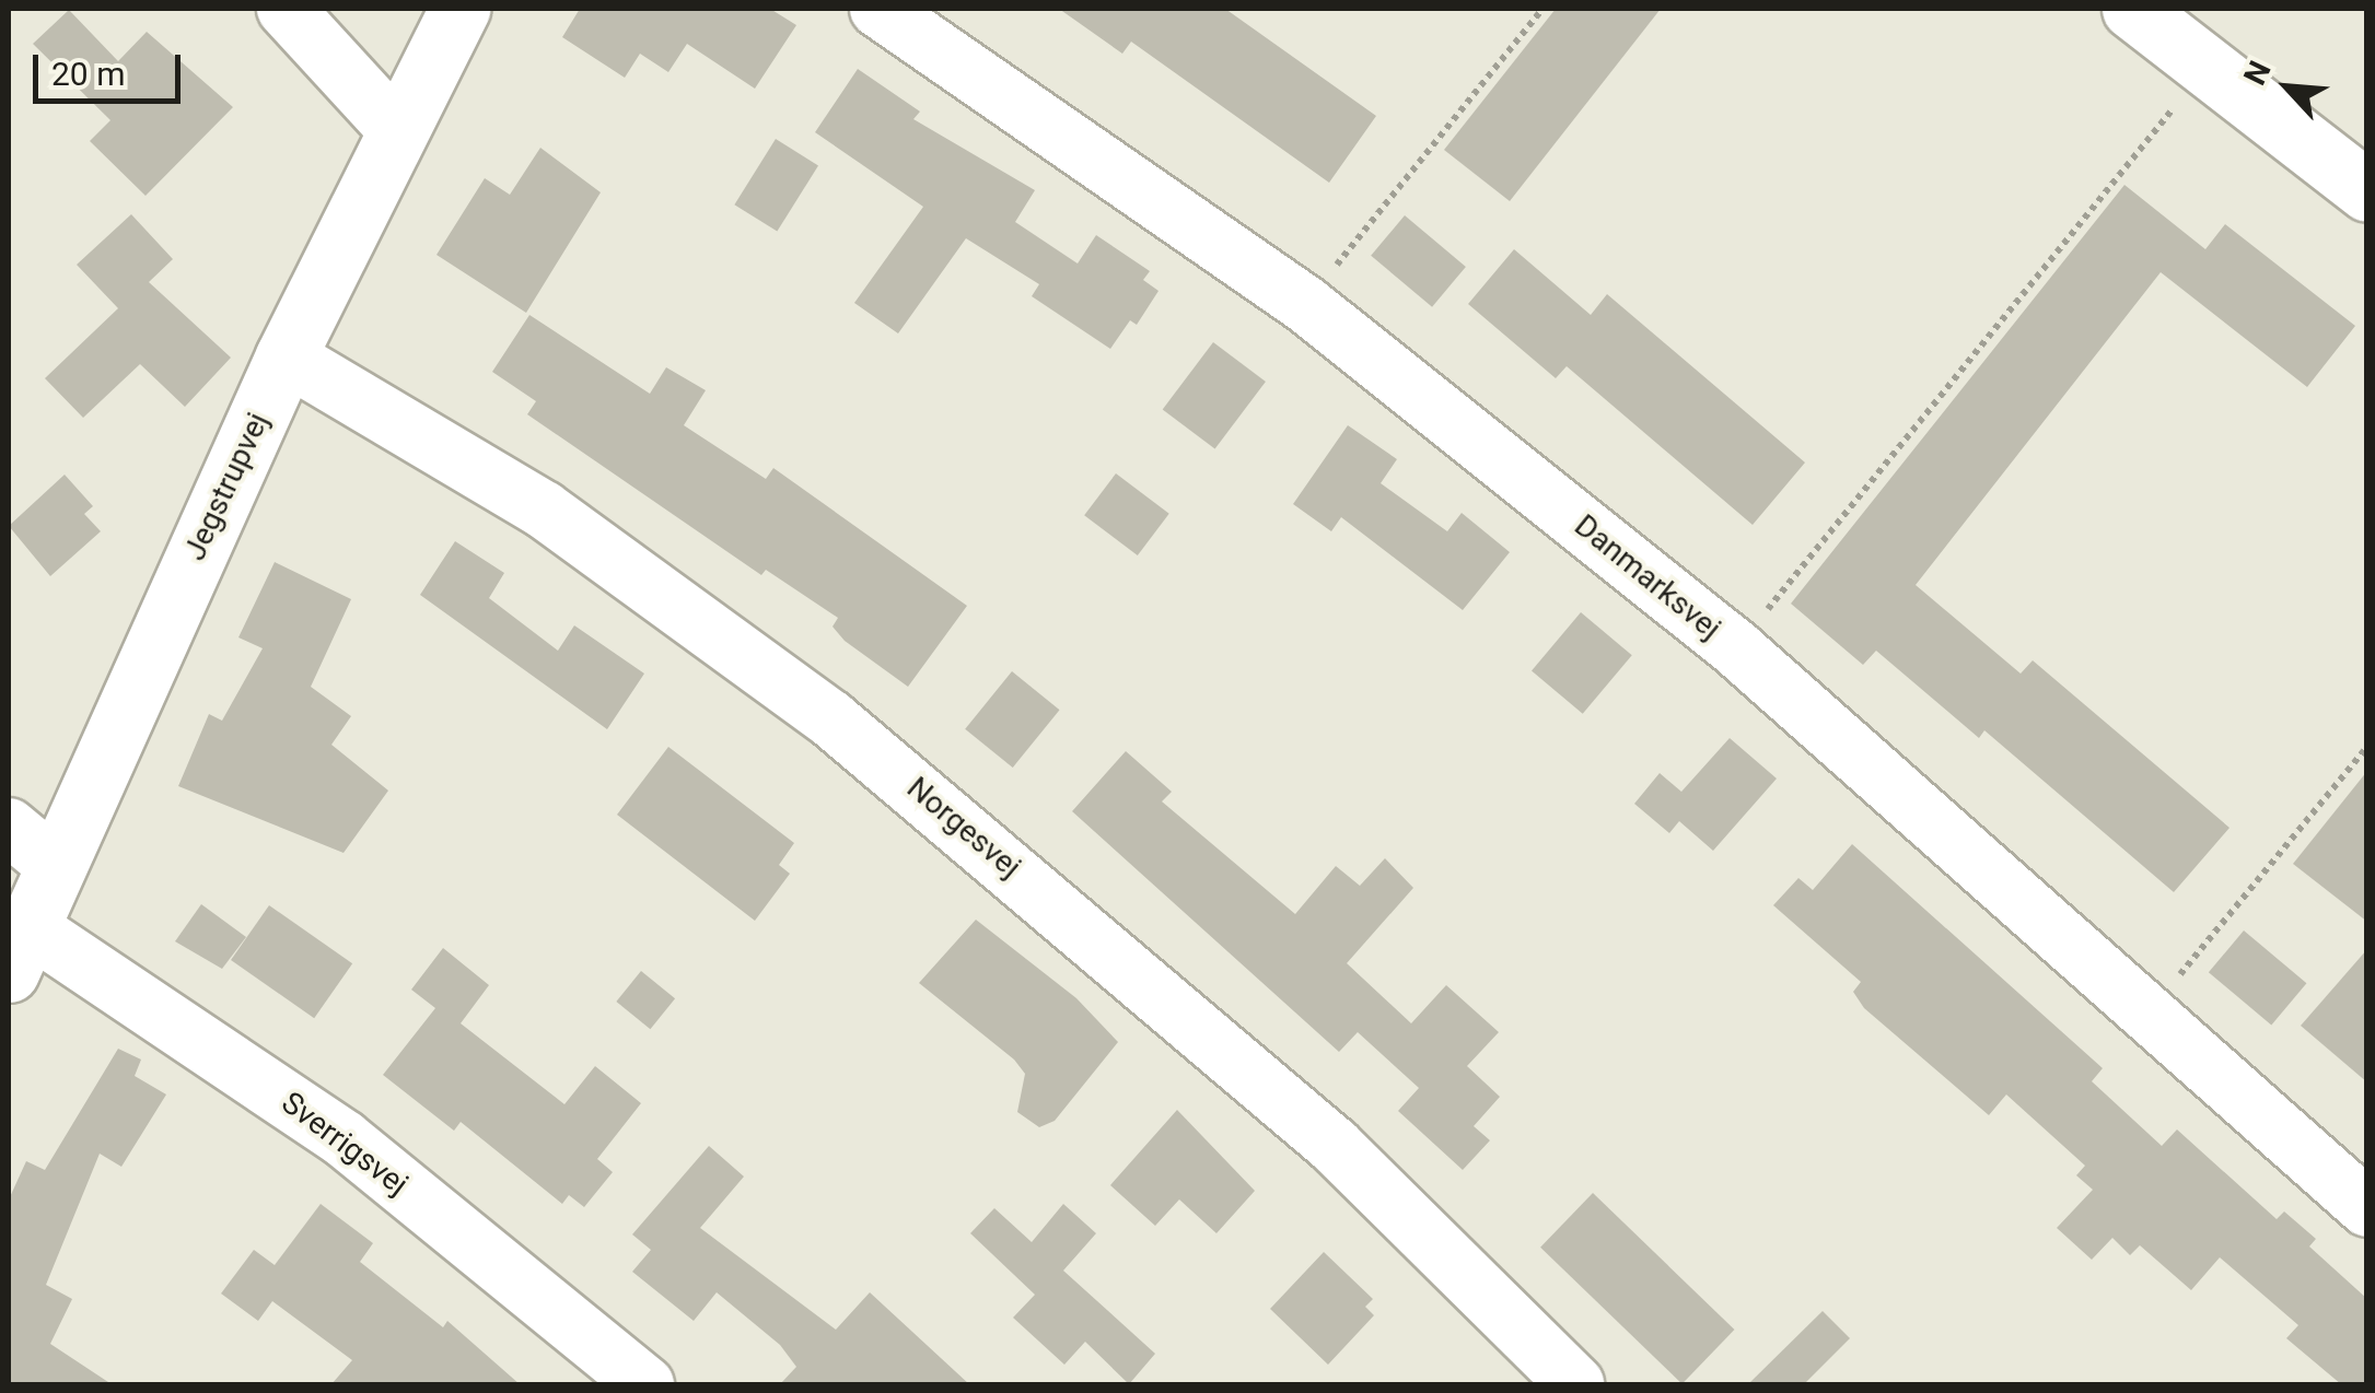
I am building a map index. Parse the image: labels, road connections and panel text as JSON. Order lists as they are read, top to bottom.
{
  "streets": {
    "street": [
      "Jegstrupvej",
      "Danmarksvej",
      "Norgesvej",
      "Sverrigsvej"
    ]
  },
  "crossings": [
    ["Jegstrupvej", "Norgesvej"],
    ["Jegstrupvej", "Sverrigsvej"]
  ],
  "scale_bar": "20 m",
  "north": "top left"
}
